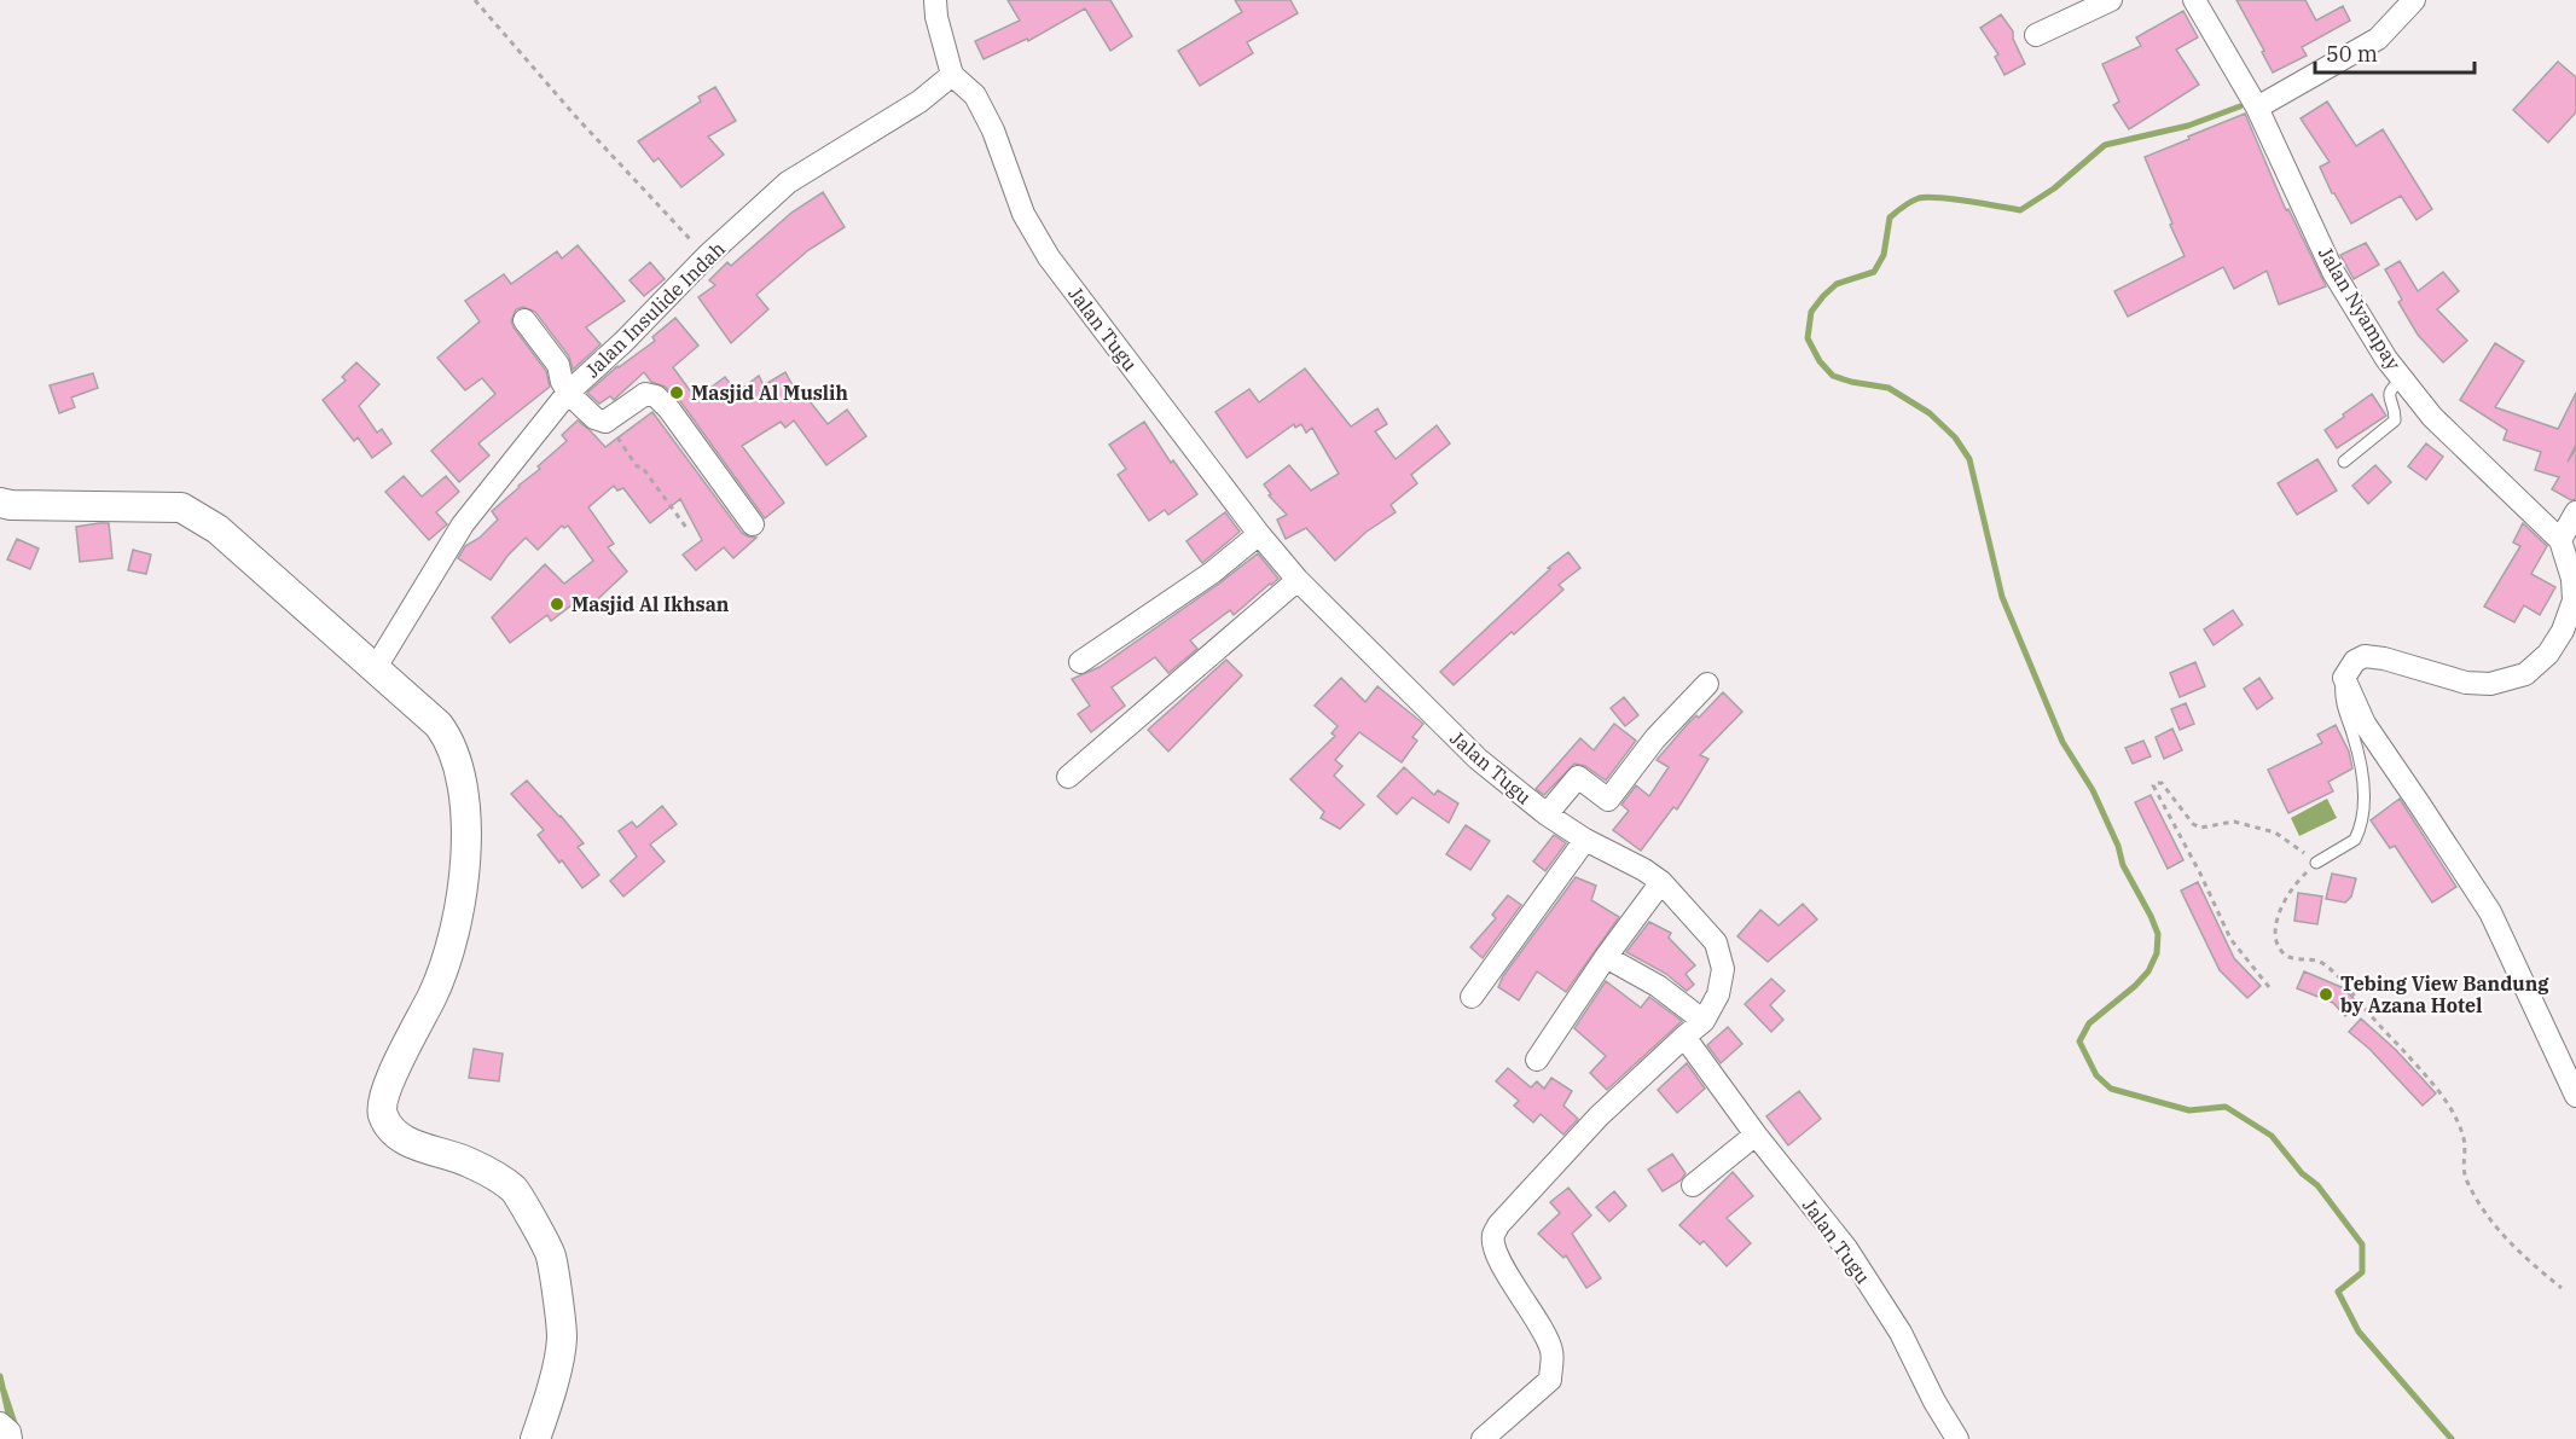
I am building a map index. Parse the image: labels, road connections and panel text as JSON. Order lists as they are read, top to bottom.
{
  "streets": {
    "street": ["Jalan Nyampay", "Jalan Insulide Indah", "Jalan Tugu"]
  },
  "crossings": [
    ["Jalan Insulide Indah", "Jalan Tugu"]
  ],
  "places": ["Masjid Al Muslih", "Masjid Al Ikhsan", "Tebing View Bandung by Azana Hotel"],
  "scale_bar": "50 m"
}
